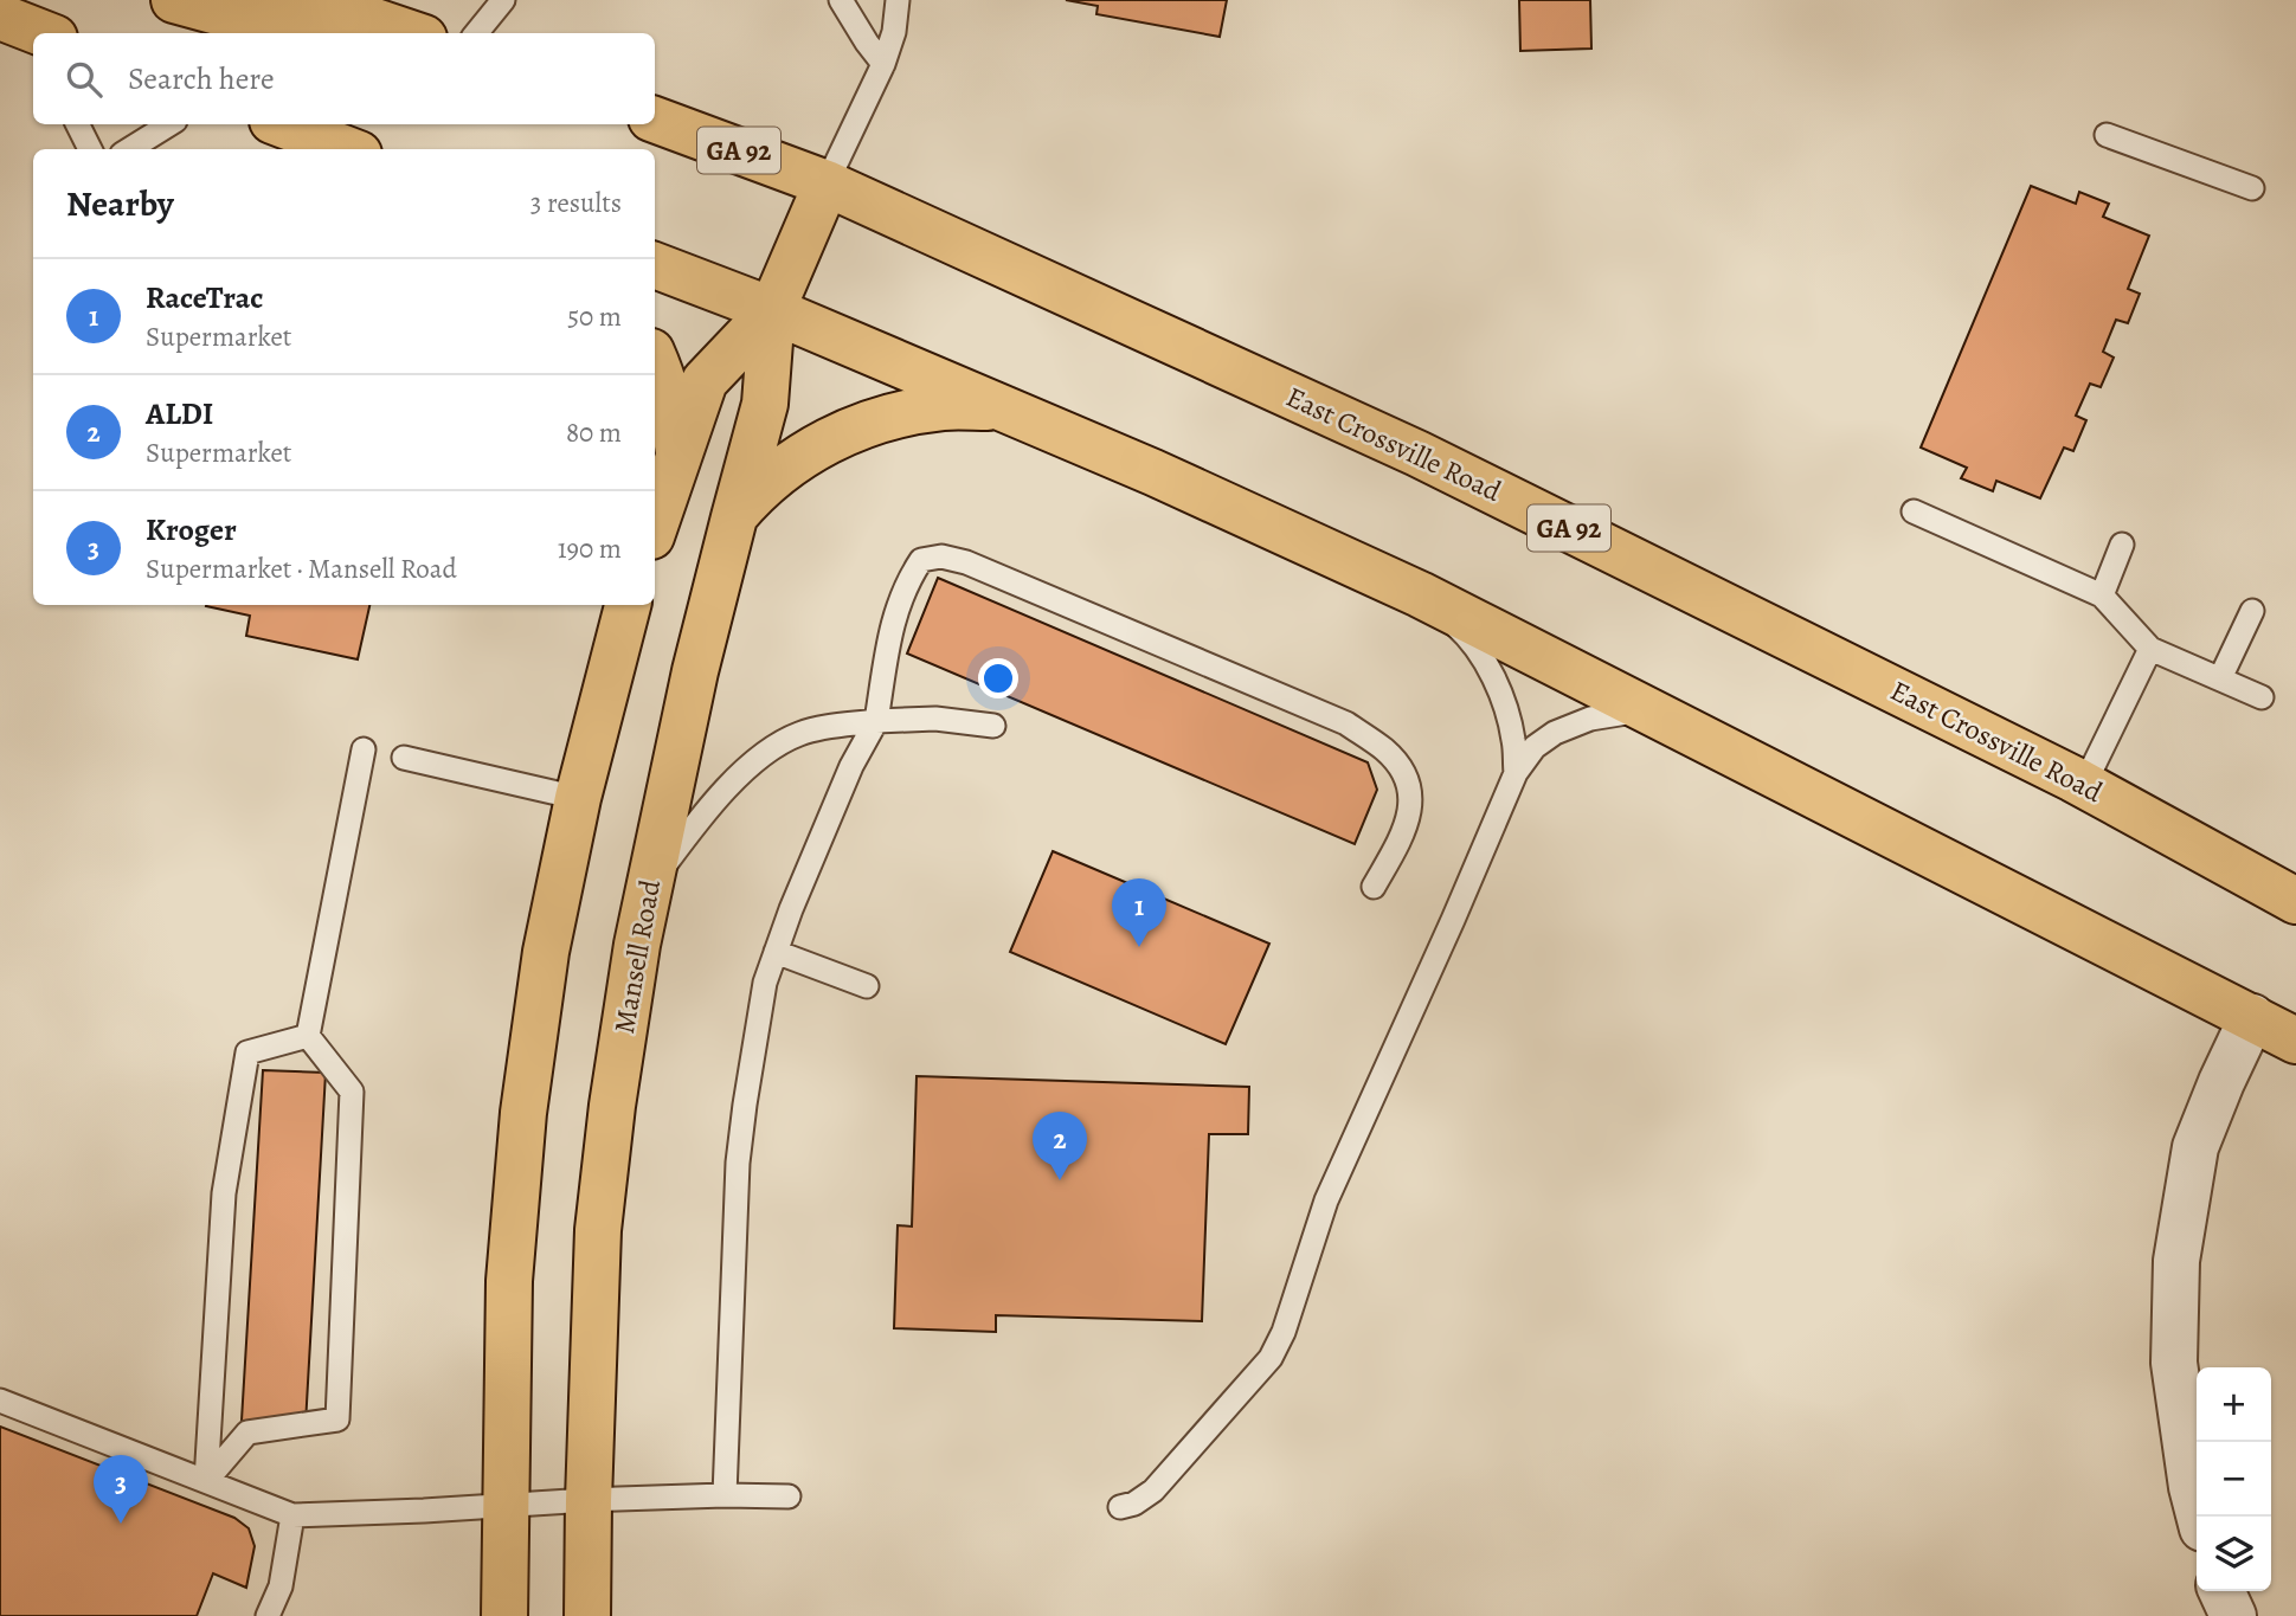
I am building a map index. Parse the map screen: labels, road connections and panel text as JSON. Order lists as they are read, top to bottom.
{
  "streets": {
    "main road": ["GA 92", "East Crossville Road", "Mansell Road"]
  },
  "crossings": [
    ["East Crossville Road", "Mansell Road"]
  ],
  "page": {
    "search": "Search here",
    "heading": ["Nearby", "3 results"],
    "list": [
      {
        "mark": "1",
        "name": "RaceTrac",
        "note": "Supermarket",
        "value": "50 m"
      },
      {
        "mark": "2",
        "name": "ALDI",
        "note": "Supermarket",
        "value": "80 m"
      },
      {
        "mark": "3",
        "name": "Kroger",
        "note": "Supermarket · Mansell Road",
        "value": "190 m"
      }
    ],
    "pins": ["1", "2", "3"],
    "map_buttons": ["+", "−"]
  }
}
